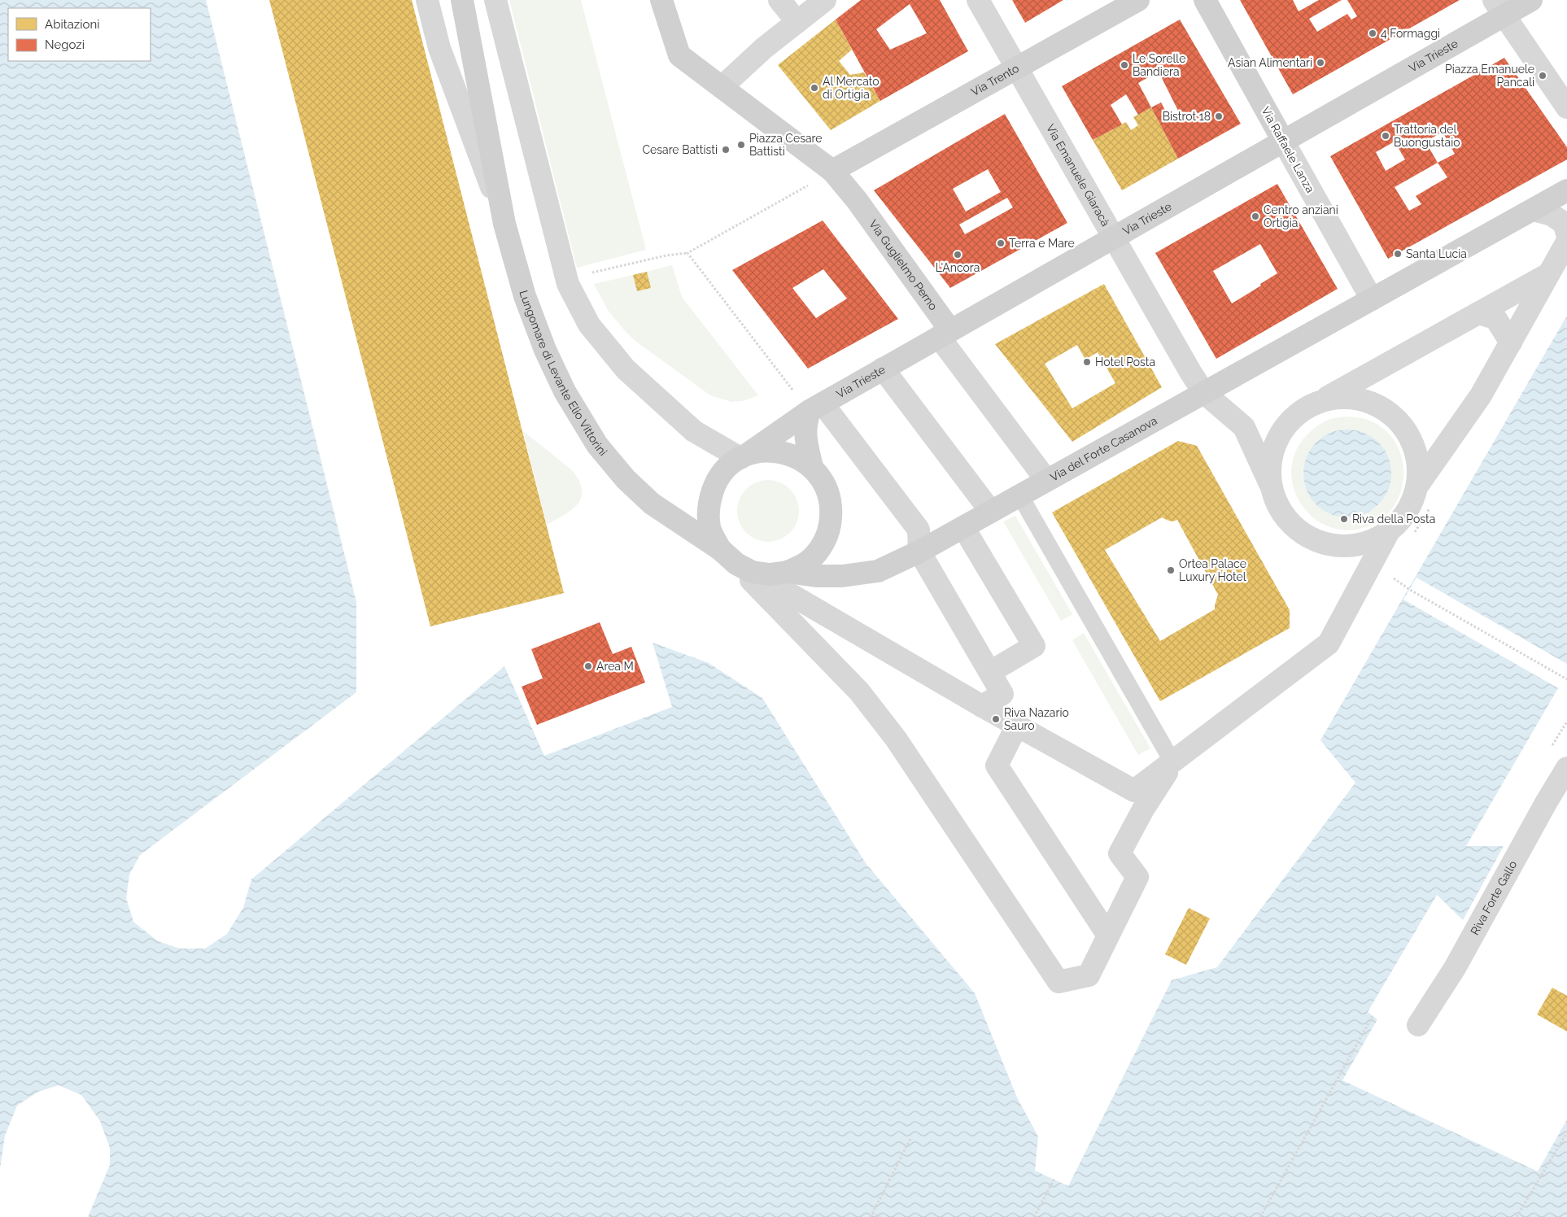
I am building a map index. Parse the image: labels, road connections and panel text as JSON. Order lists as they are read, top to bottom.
{
  "streets": {
    "street": [
      "Via Trieste",
      "Via Trento",
      "Via Raffaele Lanza",
      "Via Emanuele Giaracà",
      "Via Guglielmo Perno",
      "Lungomare di Levante Elio Vittorini",
      "Via del Forte Casanova",
      "Riva Forte Gallo"
    ]
  },
  "crossings": [
    ["Via Trieste", "Via Raffaele Lanza"],
    ["Via Trieste", "Via Emanuele Giaracà"],
    ["Via Trieste", "Via Guglielmo Perno"],
    ["Via Trieste", "Lungomare di Levante Elio Vittorini"],
    ["Via Trieste", "Via del Forte Casanova"],
    ["Via Trento", "Via Emanuele Giaracà"],
    ["Via Trento", "Via Guglielmo Perno"],
    ["Via Raffaele Lanza", "Via del Forte Casanova"],
    ["Via Emanuele Giaracà", "Via del Forte Casanova"],
    ["Lungomare di Levante Elio Vittorini", "Via del Forte Casanova"]
  ],
  "places": [
    "4 Formaggi",
    "Asian Alimentari",
    "Le Sorelle Bandiera",
    "Piazza Emanuele Pancali",
    "Al Mercato di Ortigia",
    "Bistrot 18",
    "Trattoria del Buongustaio",
    "Piazza Cesare Battisti",
    "Cesare Battisti",
    "Centro anziani Ortigia",
    "Terra e Mare",
    "Santa Lucia",
    "L'Ancora",
    "Hotel Posta",
    "Riva della Posta",
    "Ortea Palace Luxury Hotel",
    "Area M",
    "Riva Nazario Sauro"
  ],
  "legend": ["Abitazioni", "Negozi"]
}
